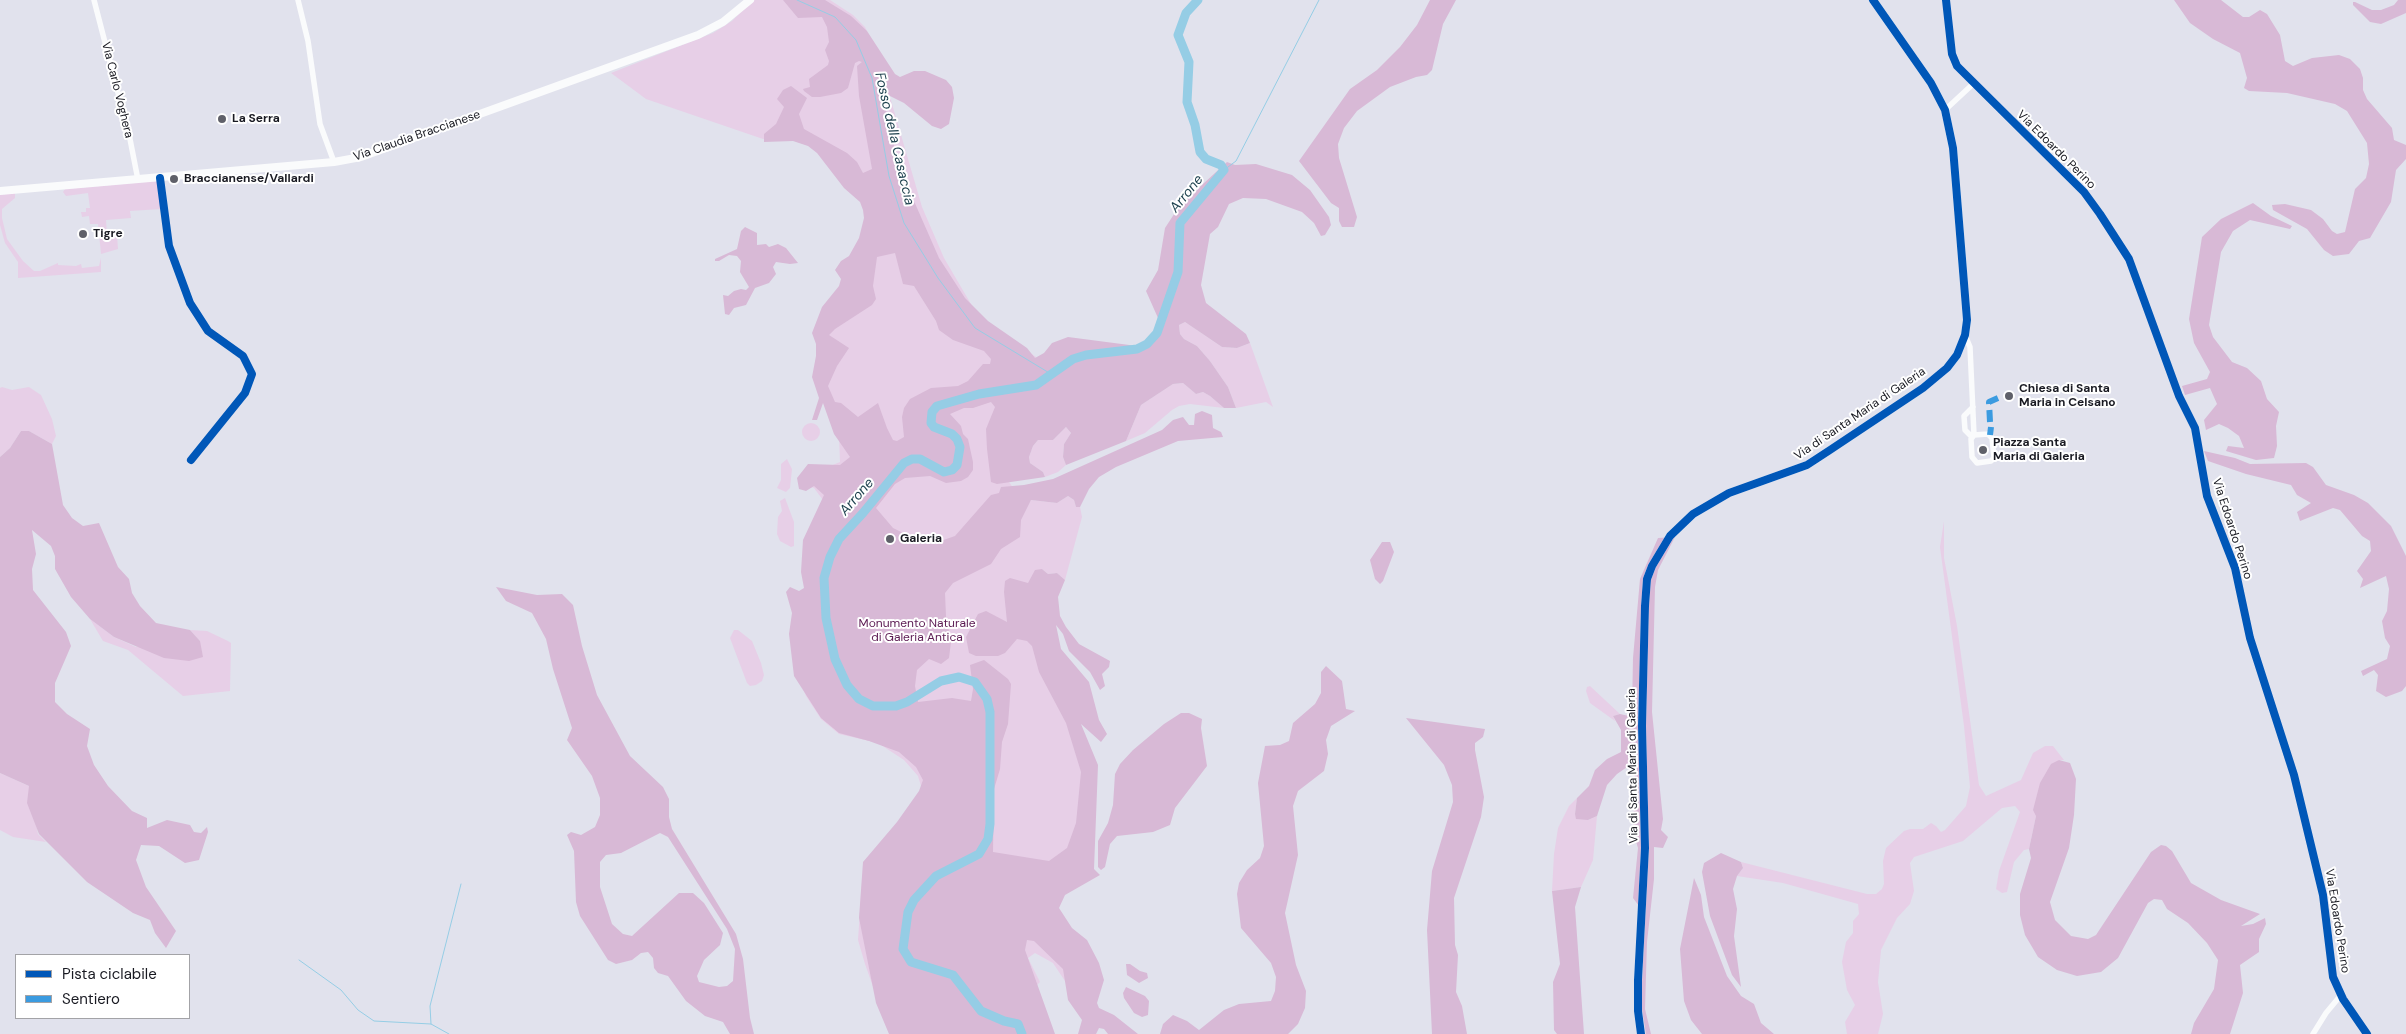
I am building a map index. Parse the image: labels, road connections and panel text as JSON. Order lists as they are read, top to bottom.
{
  "streets": {
    "street": [
      "Via Carlo Voghera",
      "Via Claudia Braccianese",
      "Via Edoardo Perino",
      "Via di Santa Maria di Galeria"
    ]
  },
  "crossings": [
    ["Via Carlo Voghera", "Via Claudia Braccianese"]
  ],
  "water": ["Fosso della Casaccia", "Arrone"],
  "parks": ["Monumento Naturale di Galeria Antica"],
  "places": [
    "La Serra",
    "Braccianense/Vallardi",
    "Tigre",
    "Chiesa di Santa Maria in Celsano",
    "Piazza Santa Maria di Galeria",
    "Galeria"
  ],
  "legend": ["Pista ciclabile", "Sentiero"]
}
